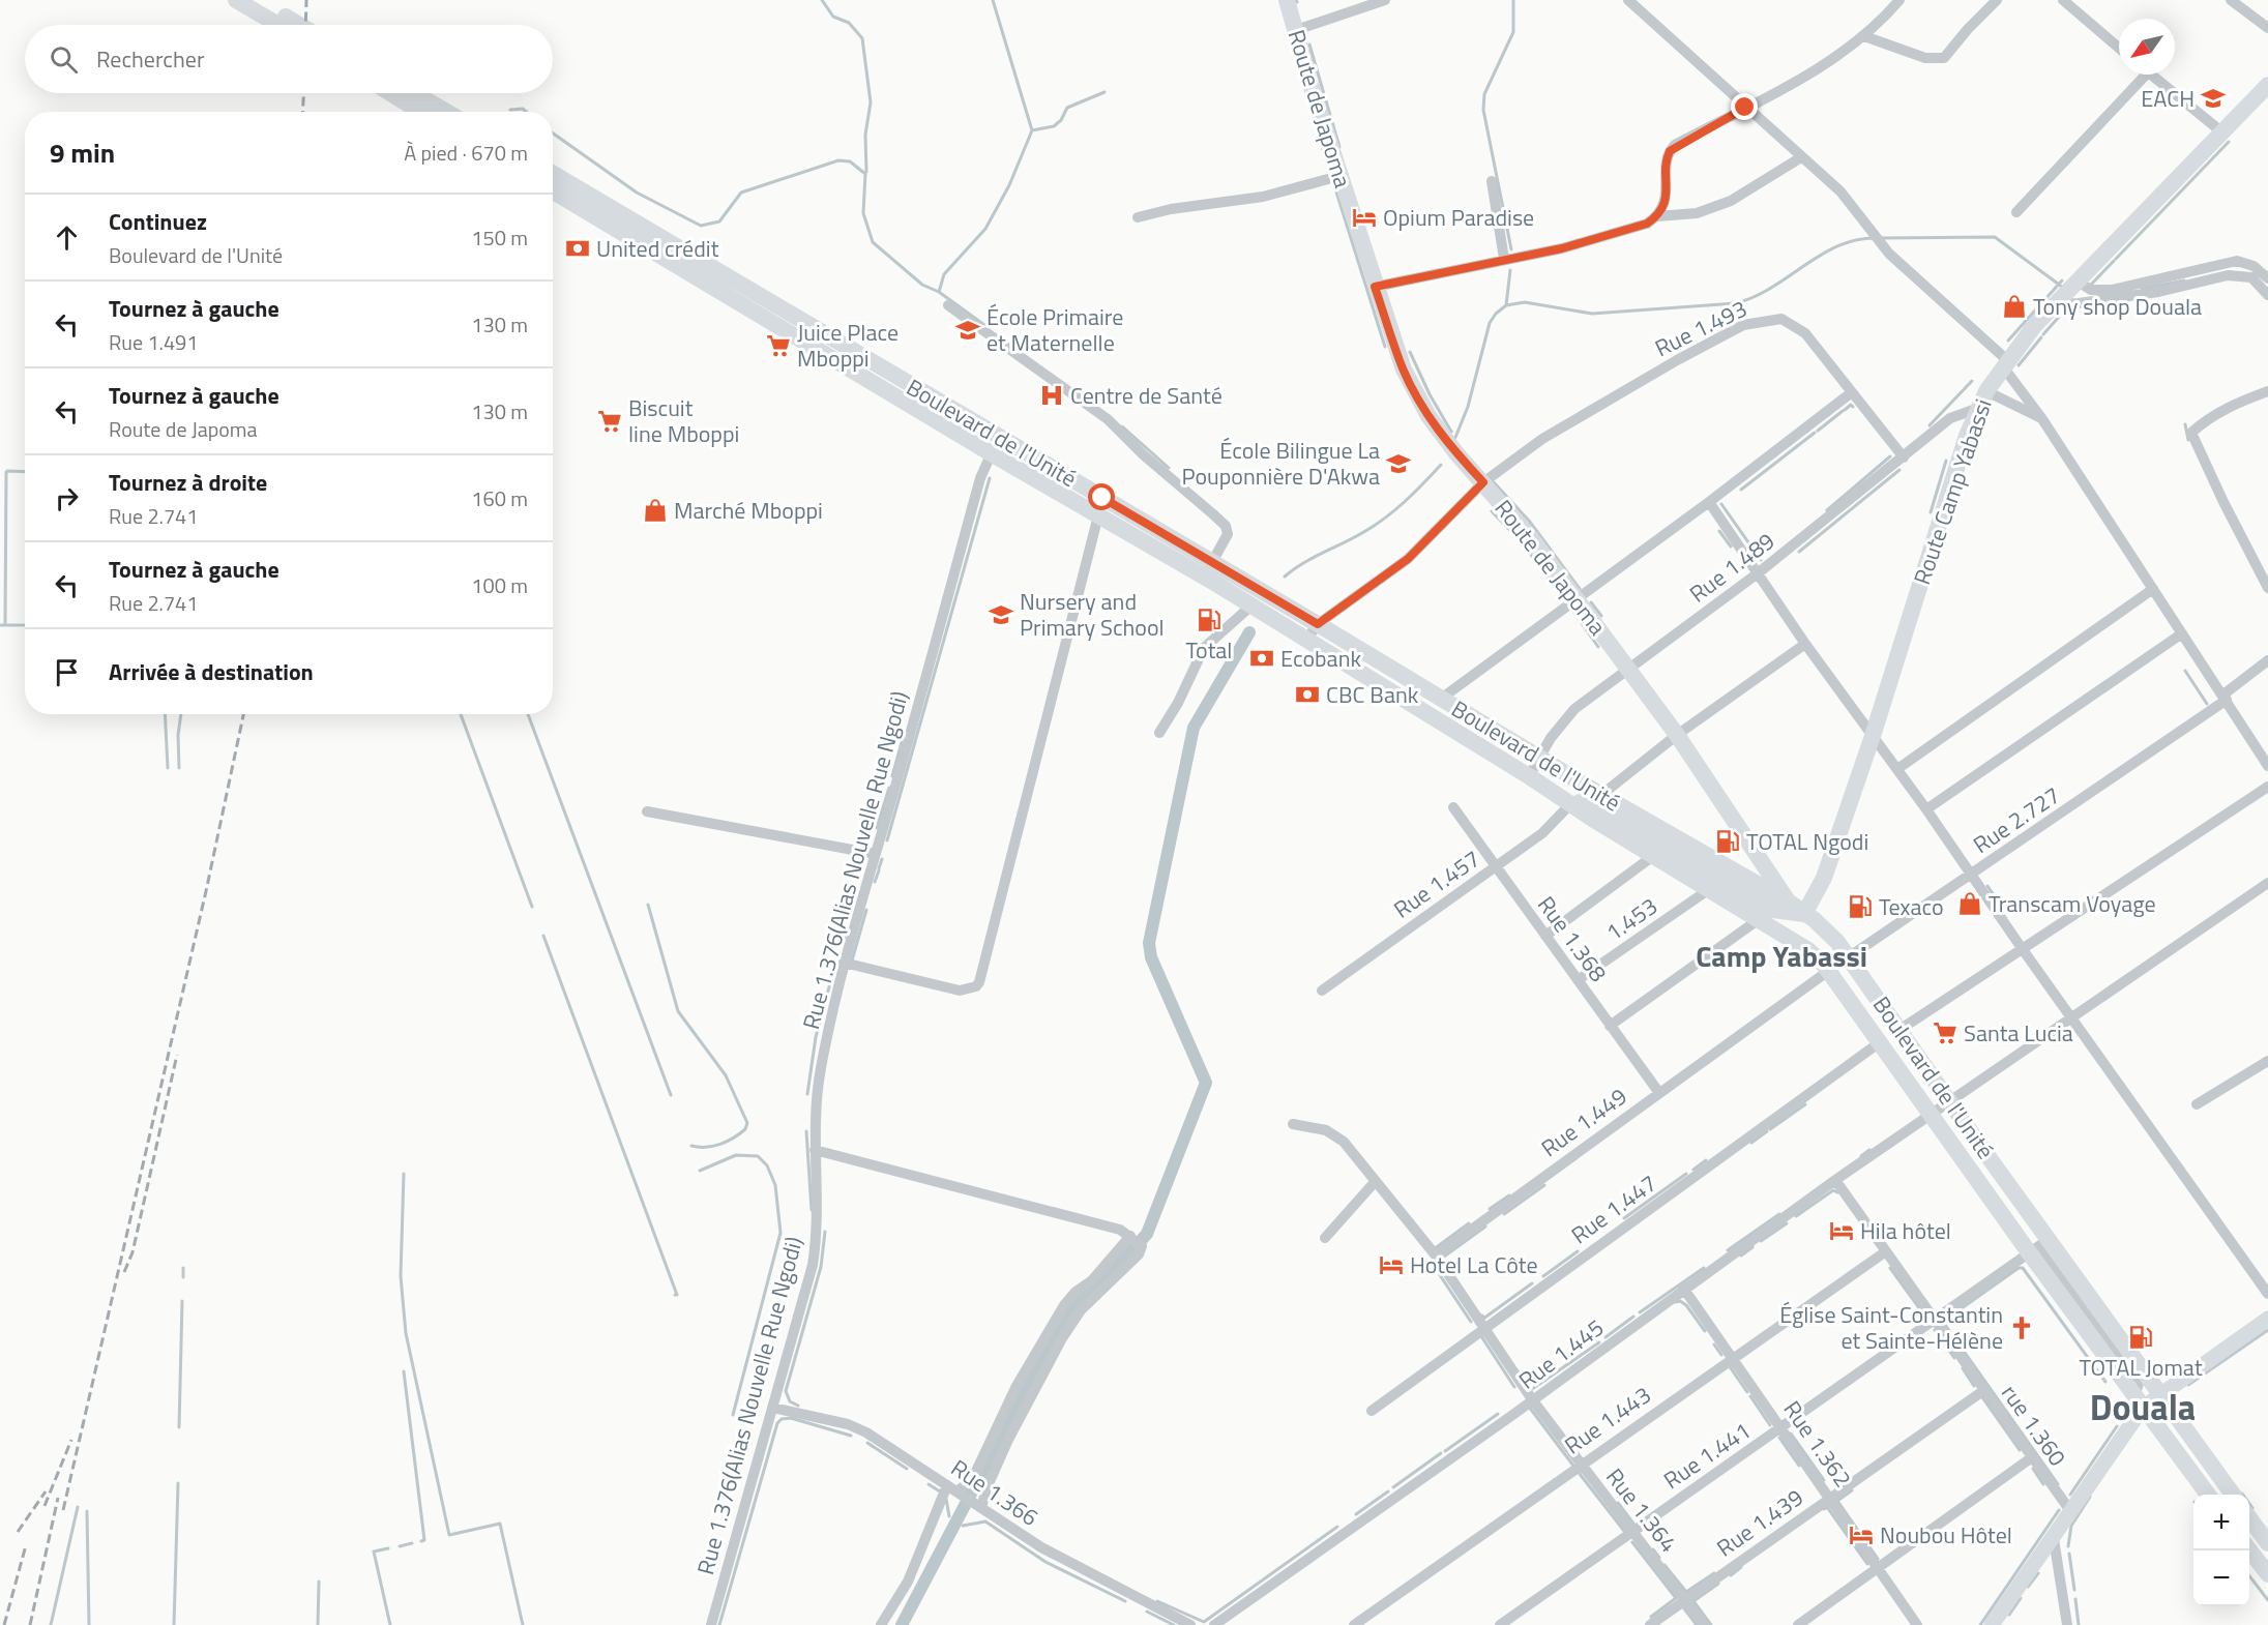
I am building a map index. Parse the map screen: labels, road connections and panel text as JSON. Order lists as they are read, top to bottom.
{
  "streets": {
    "main road": ["Route de Japoma", "Boulevard de l'Unité", "Route Camp Yabassi"],
    "street": [
      "Rue 1.493",
      "Rue 1.489",
      "Rue 2.727",
      "Rue 1.376(Alias Nouvelle Rue Ngodi)",
      "Rue 1.457",
      "1.453",
      "Rue 1.368",
      "Rue 1.449",
      "Rue 1.447",
      "Rue 1.445",
      "Rue 1.443",
      "rue 1.360",
      "Rue 1.362",
      "Rue 1.441",
      "Rue 1.366",
      "Rue 1.364",
      "Rue 1.439"
    ]
  },
  "crossings": [
    ["Route de Japoma", "Rue 1.493"],
    ["Route de Japoma", "Boulevard de l'Unité"],
    ["Route de Japoma", "Rue 1.489"],
    ["Rue 1.493", "Boulevard de l'Unité"],
    ["Rue 1.493", "Rue 1.489"],
    ["Boulevard de l'Unité", "Route Camp Yabassi"],
    ["Boulevard de l'Unité", "Rue 1.489"],
    ["Boulevard de l'Unité", "Rue 2.727"],
    ["Boulevard de l'Unité", "Rue 1.376(Alias Nouvelle Rue Ngodi)"],
    ["Boulevard de l'Unité", "Rue 1.457"],
    ["Boulevard de l'Unité", "1.453"],
    ["Boulevard de l'Unité", "Rue 1.449"],
    ["Boulevard de l'Unité", "Rue 1.447"],
    ["Boulevard de l'Unité", "Rue 1.445"],
    ["Boulevard de l'Unité", "Rue 1.441"],
    ["Route Camp Yabassi", "Rue 1.489"],
    ["Rue 2.727", "Rue 1.449"],
    ["Rue 1.376(Alias Nouvelle Rue Ngodi)", "Rue 1.366"],
    ["Rue 1.457", "Rue 1.368"],
    ["1.453", "Rue 1.368"],
    ["Rue 1.368", "Rue 1.449"],
    ["Rue 1.447", "Rue 1.364"],
    ["Rue 1.445", "rue 1.360"],
    ["Rue 1.445", "Rue 1.362"],
    ["Rue 1.445", "Rue 1.364"],
    ["Rue 1.443", "rue 1.360"],
    ["Rue 1.443", "Rue 1.362"],
    ["Rue 1.443", "Rue 1.364"],
    ["rue 1.360", "Rue 1.441"],
    ["rue 1.360", "Rue 1.439"],
    ["Rue 1.362", "Rue 1.441"],
    ["Rue 1.362", "Rue 1.439"],
    ["Rue 1.441", "Rue 1.364"],
    ["Rue 1.364", "Rue 1.439"]
  ],
  "districts": ["Camp Yabassi", "Douala"],
  "places": {
    "school or university": [
      "EACH",
      "École Primaire et Maternelle",
      "École Bilingue La Pouponnière D'Akwa",
      "Nursery and Primary School"
    ],
    "hotel": [
      "Opium Paradise",
      "Hila hôtel",
      "Hotel La Côte",
      "Noubou Hôtel"
    ],
    "bank": ["United crédit", "Ecobank", "CBC Bank"],
    "shop": ["Tony shop Douala", "Marché Mboppi", "Transcam Voyage"],
    "supermarket": ["Juice Place Mboppi", "Biscuit line Mboppi", "Santa Lucia"],
    "hospital": ["Centre de Santé"],
    "fuel station": [
      "Total",
      "TOTAL Ngodi",
      "Texaco",
      "TOTAL Jomat"
    ],
    "church": ["Église Saint-Constantin et Sainte-Hélène"]
  },
  "north": "bottom left",
  "page": {
    "search": "Rechercher",
    "heading": ["9 min", "À pied · 670 m"],
    "list": [
      ["Continuez", "Boulevard de l'Unité", "150 m"],
      ["Tournez à gauche", "Rue 1.491", "130 m"],
      ["Tournez à gauche", "Route de Japoma", "130 m"],
      ["Tournez à droite", "Rue 2.741", "160 m"],
      ["Tournez à gauche", "Rue 2.741", "100 m"],
      "Arrivée à destination"
    ],
    "map_buttons": ["+", "−"]
  }
}
